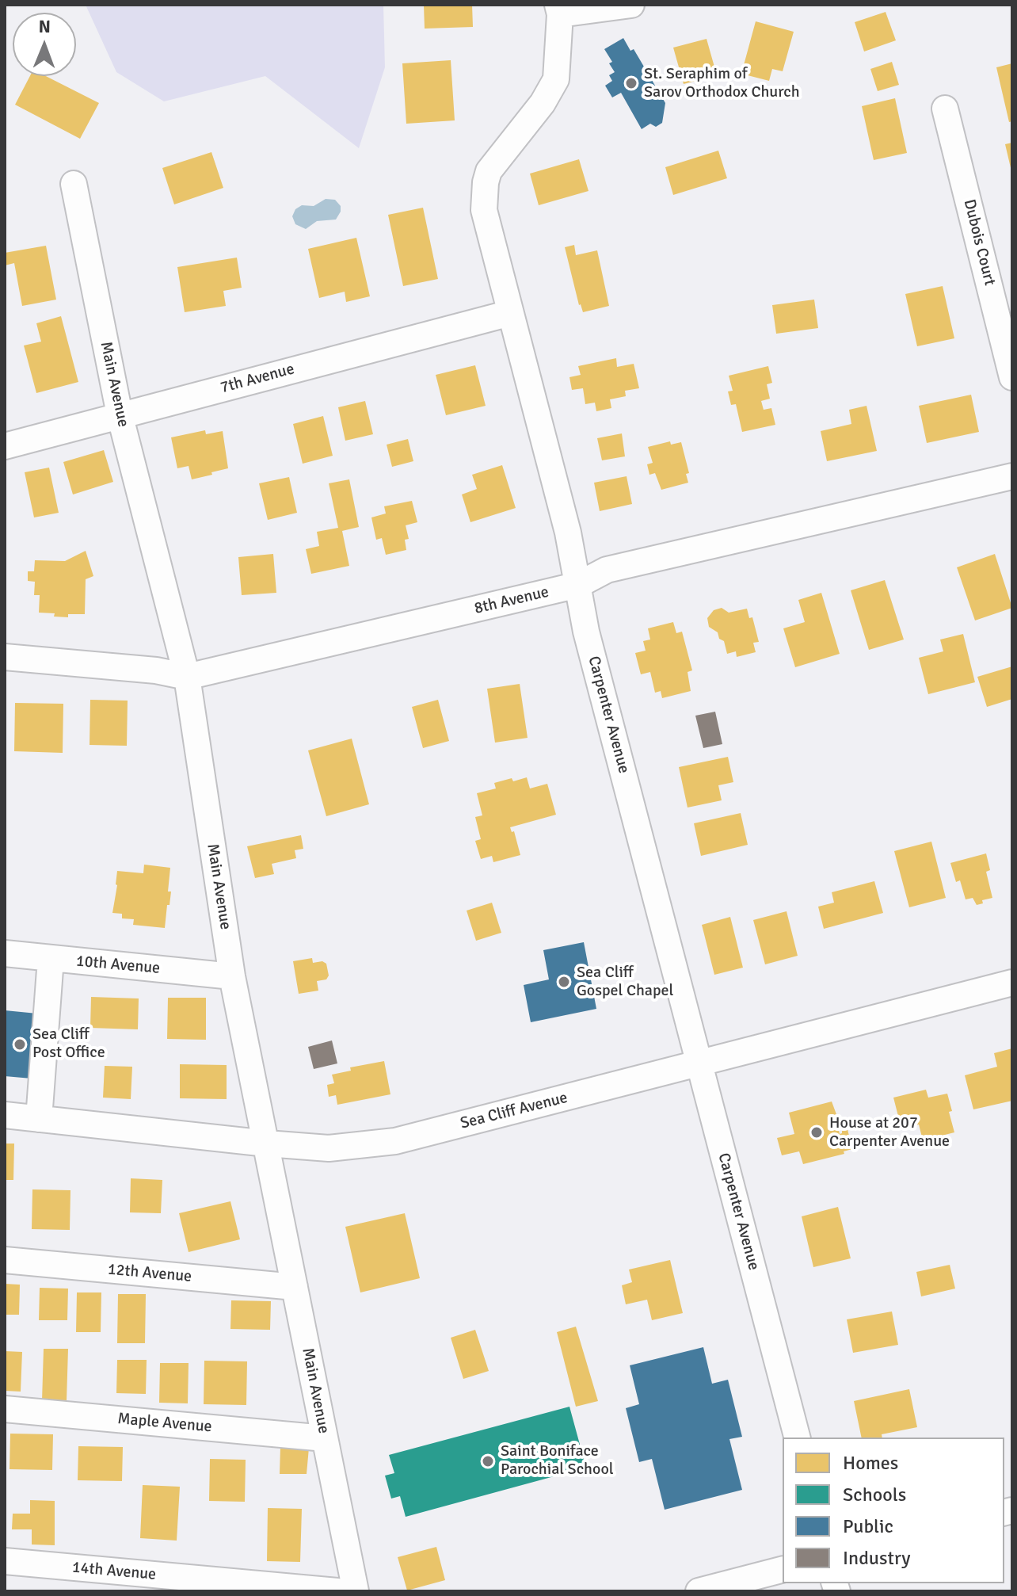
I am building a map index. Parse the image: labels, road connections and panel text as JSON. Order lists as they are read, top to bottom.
{
  "streets": {
    "street": [
      "Dubois Court",
      "7th Avenue",
      "Main Avenue",
      "8th Avenue",
      "Carpenter Avenue",
      "10th Avenue",
      "Sea Cliff Avenue",
      "12th Avenue",
      "Maple Avenue",
      "14th Avenue"
    ]
  },
  "crossings": [
    ["7th Avenue", "Main Avenue"],
    ["7th Avenue", "Carpenter Avenue"],
    ["Main Avenue", "8th Avenue"],
    ["Main Avenue", "10th Avenue"],
    ["Main Avenue", "Sea Cliff Avenue"],
    ["Main Avenue", "12th Avenue"],
    ["Main Avenue", "Maple Avenue"],
    ["8th Avenue", "Carpenter Avenue"],
    ["Carpenter Avenue", "Sea Cliff Avenue"]
  ],
  "places": [
    "St. Seraphim of Sarov Orthodox Church",
    "Sea Cliff Gospel Chapel",
    "Sea Cliff Post Office",
    "House at 207 Carpenter Avenue",
    "Saint Boniface Parochial School"
  ],
  "legend": [
    "Homes",
    "Schools",
    "Public",
    "Industry"
  ],
  "north": "top"
}
